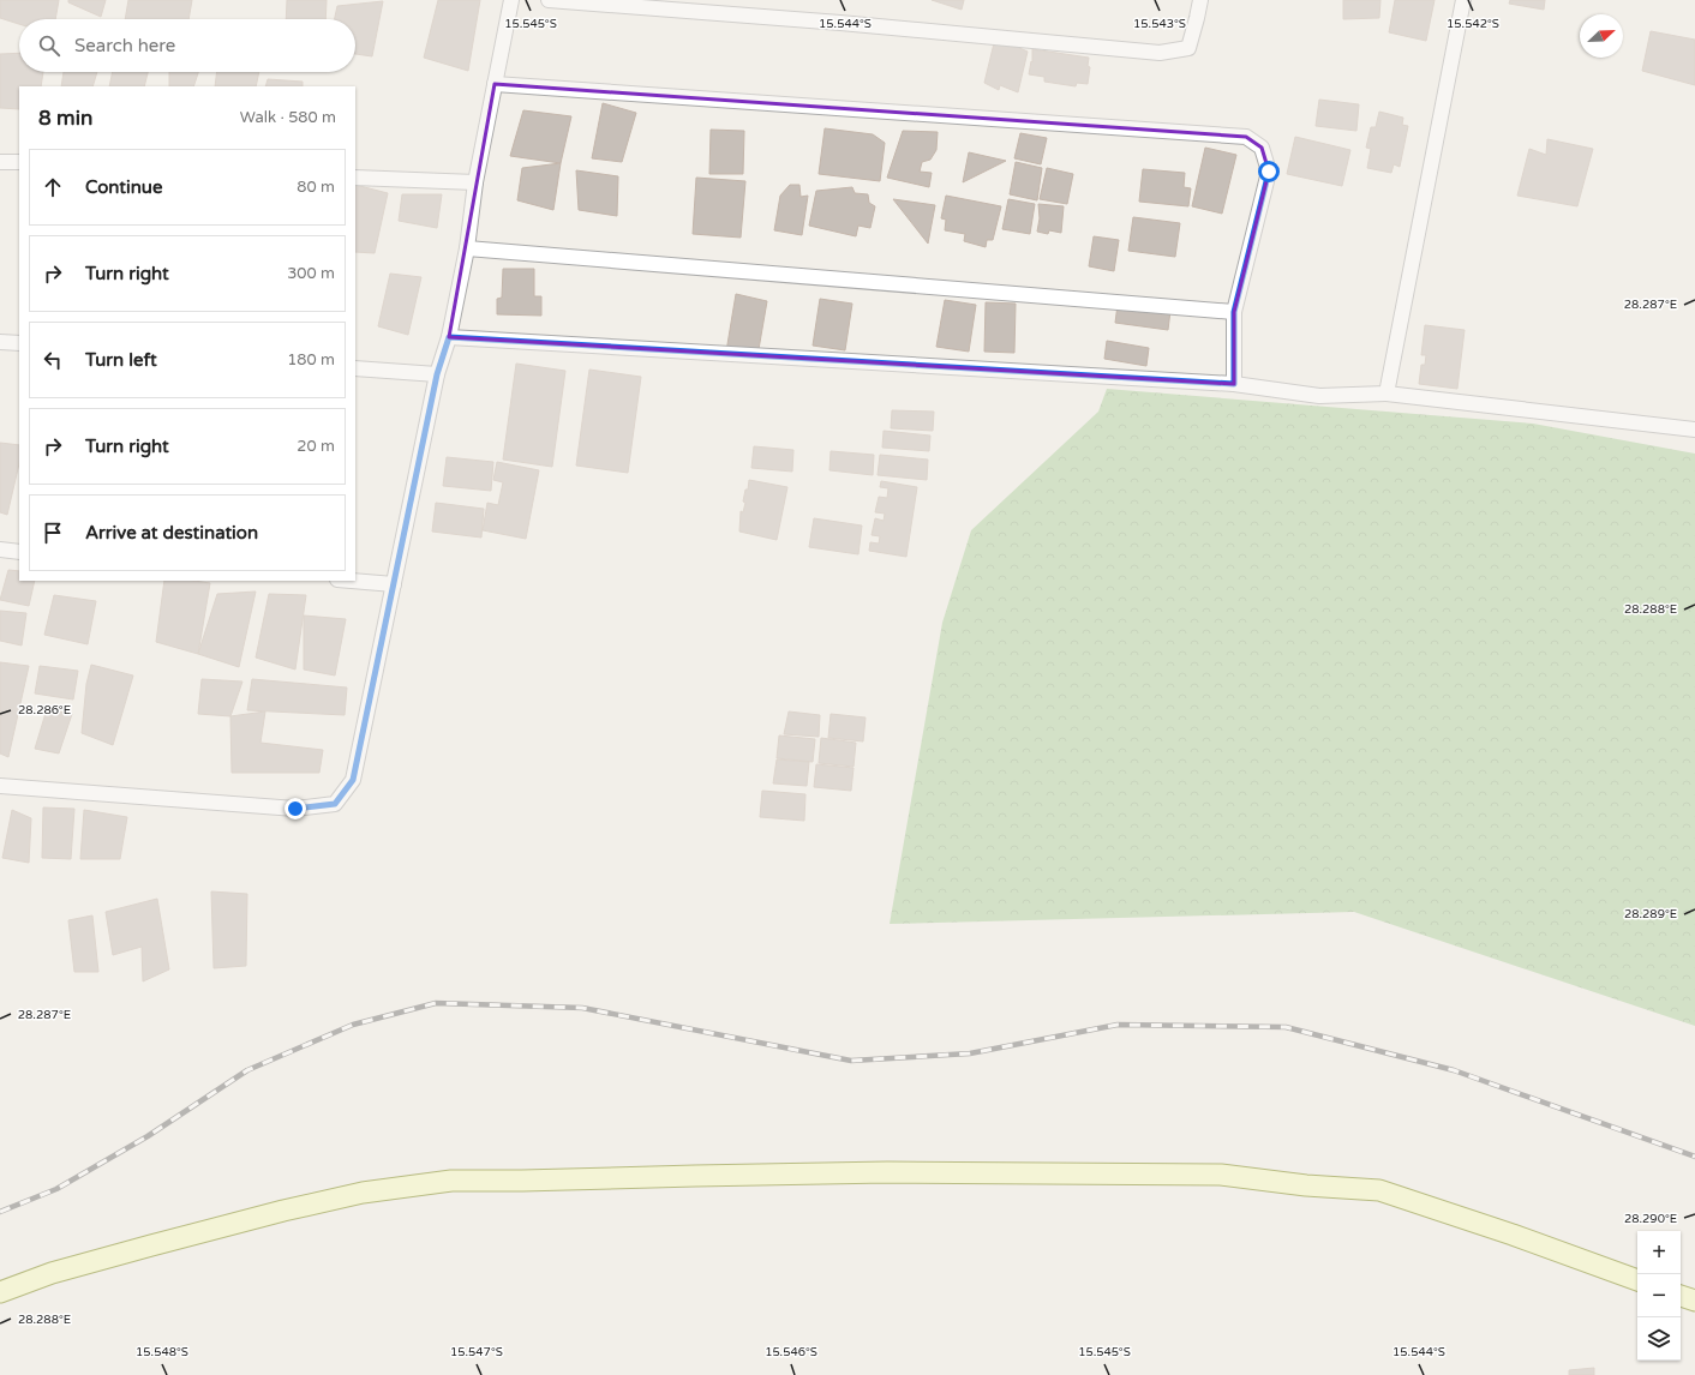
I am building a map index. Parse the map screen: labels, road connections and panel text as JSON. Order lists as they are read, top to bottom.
{
  "north": "top right",
  "page": {
    "search": "Search here",
    "heading": ["8 min", "Walk · 580 m"],
    "list": [
      ["Continue", "80 m"],
      ["Turn right", "300 m"],
      ["Turn left", "180 m"],
      ["Turn right", "20 m"],
      "Arrive at destination"
    ],
    "map_buttons": ["+", "−"]
  },
  "coordinates": [
    "15.545°S",
    "15.544°S",
    "15.542°S",
    "15.543°S",
    "28.287°E",
    "28.288°E",
    "28.286°E",
    "28.289°E",
    "28.290°E",
    "15.548°S",
    "15.547°S",
    "15.546°S"
  ]
}
